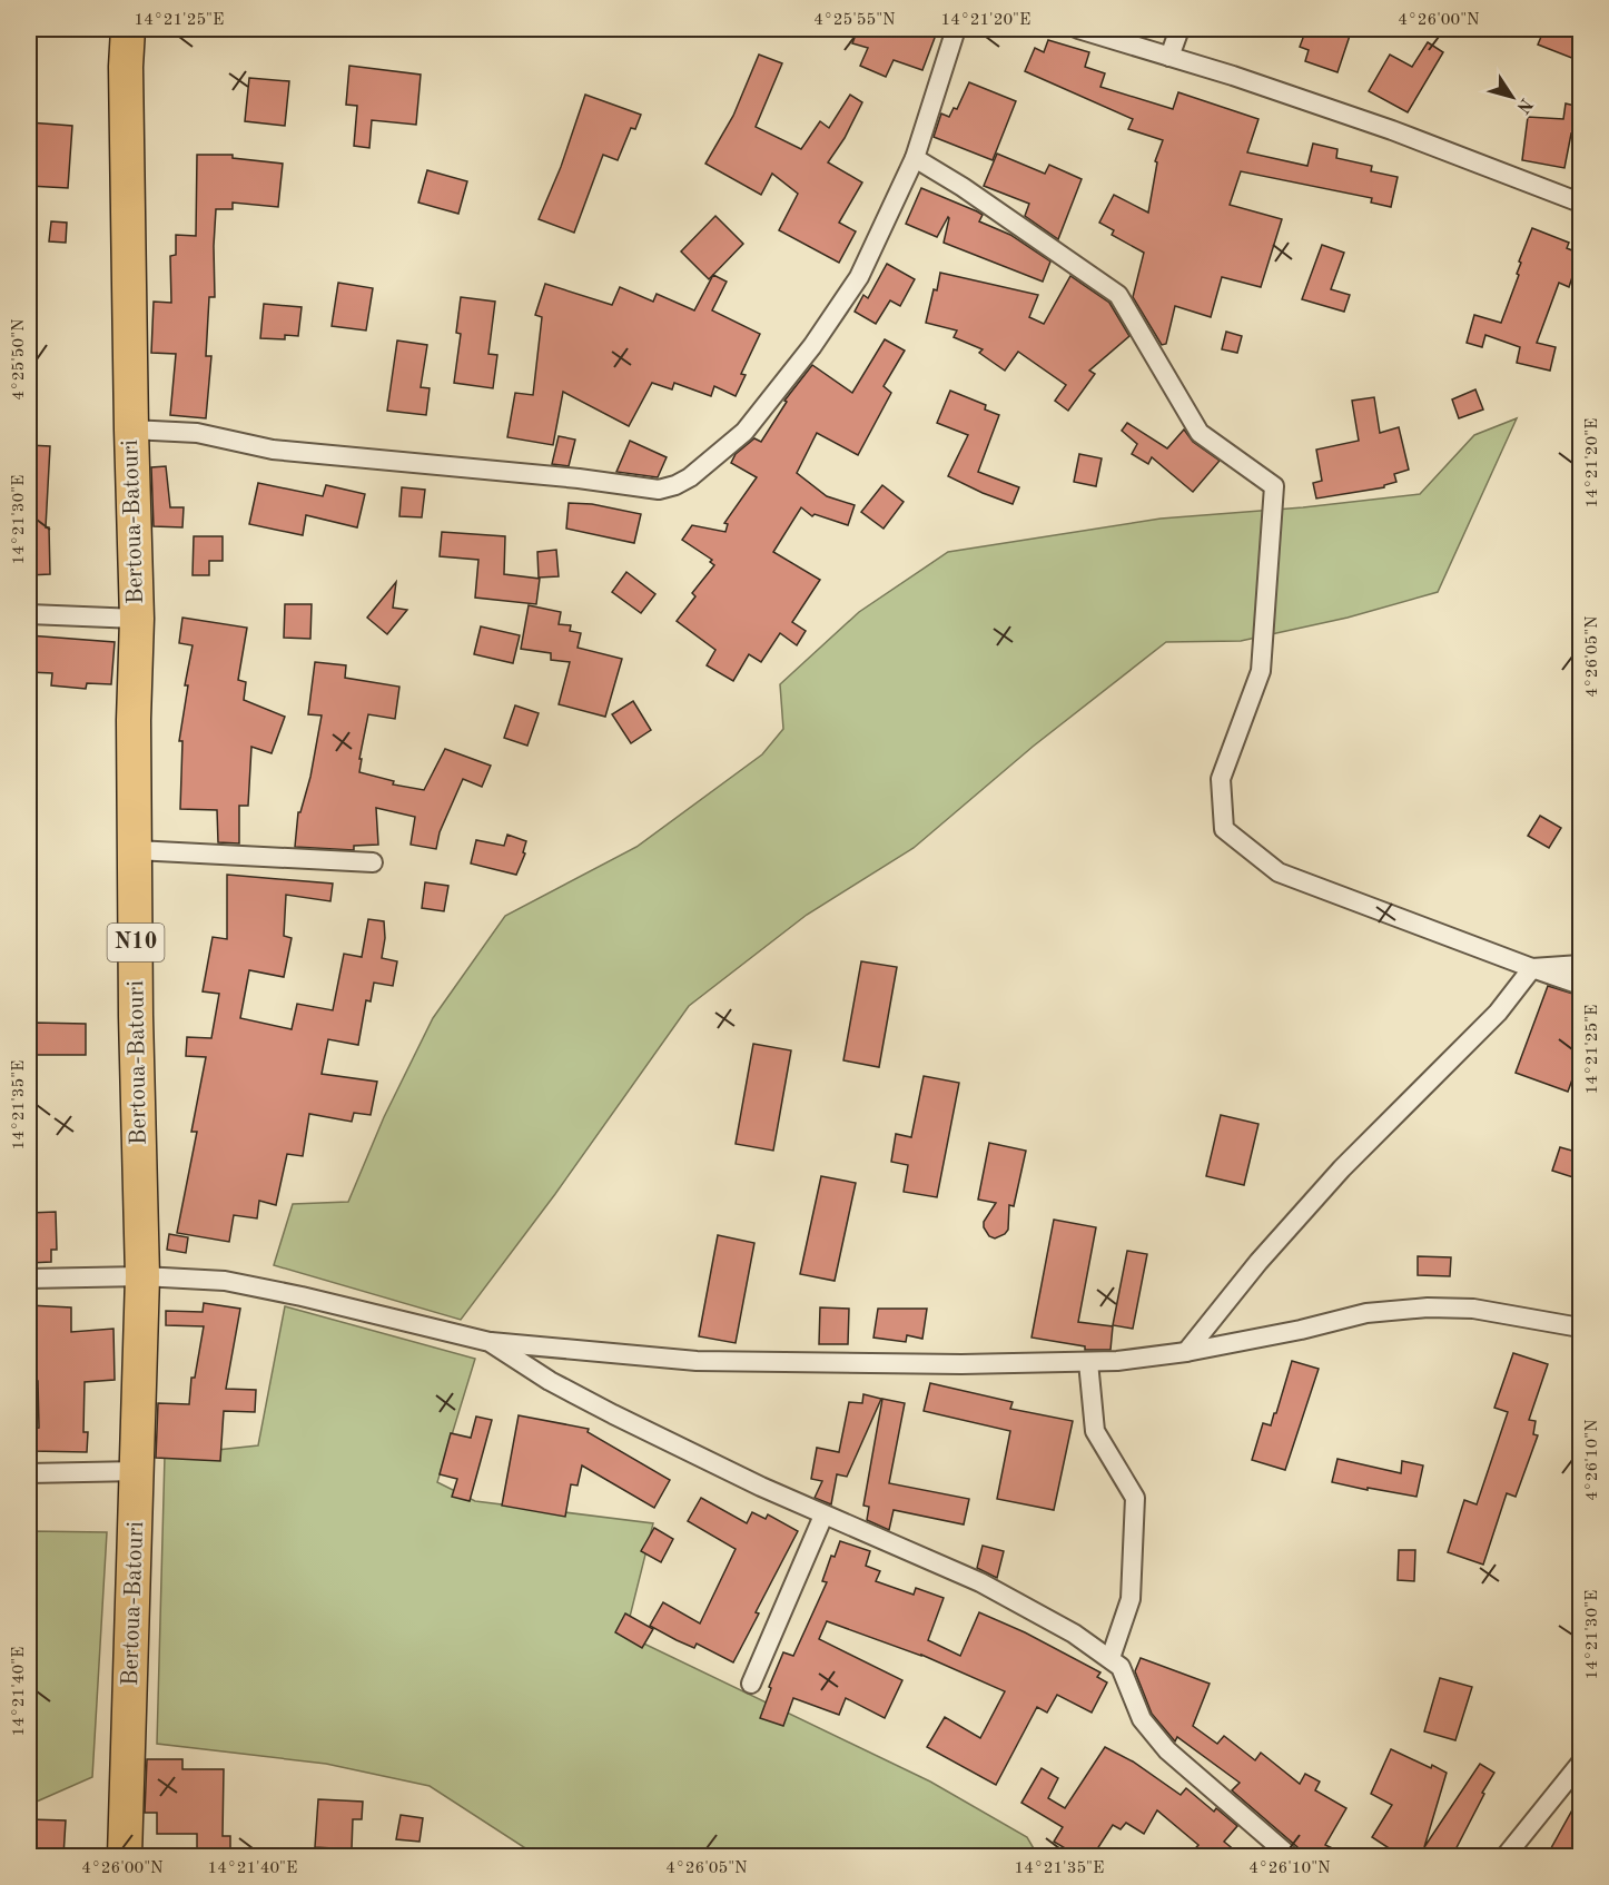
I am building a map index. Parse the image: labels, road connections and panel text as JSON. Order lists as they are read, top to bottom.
{
  "streets": {
    "highway": ["Bertoua-Batouri", "N10"]
  },
  "north": "bottom right",
  "coordinates": [
    "14°21'25\"E",
    "4°25'55\"N",
    "14°21'20\"E",
    "4°26'00\"N",
    "4°25'50\"N",
    "14°21'30\"E",
    "4°26'05\"N",
    "14°21'35\"E",
    "4°26'10\"N",
    "14°21'40\"E"
  ]
}
